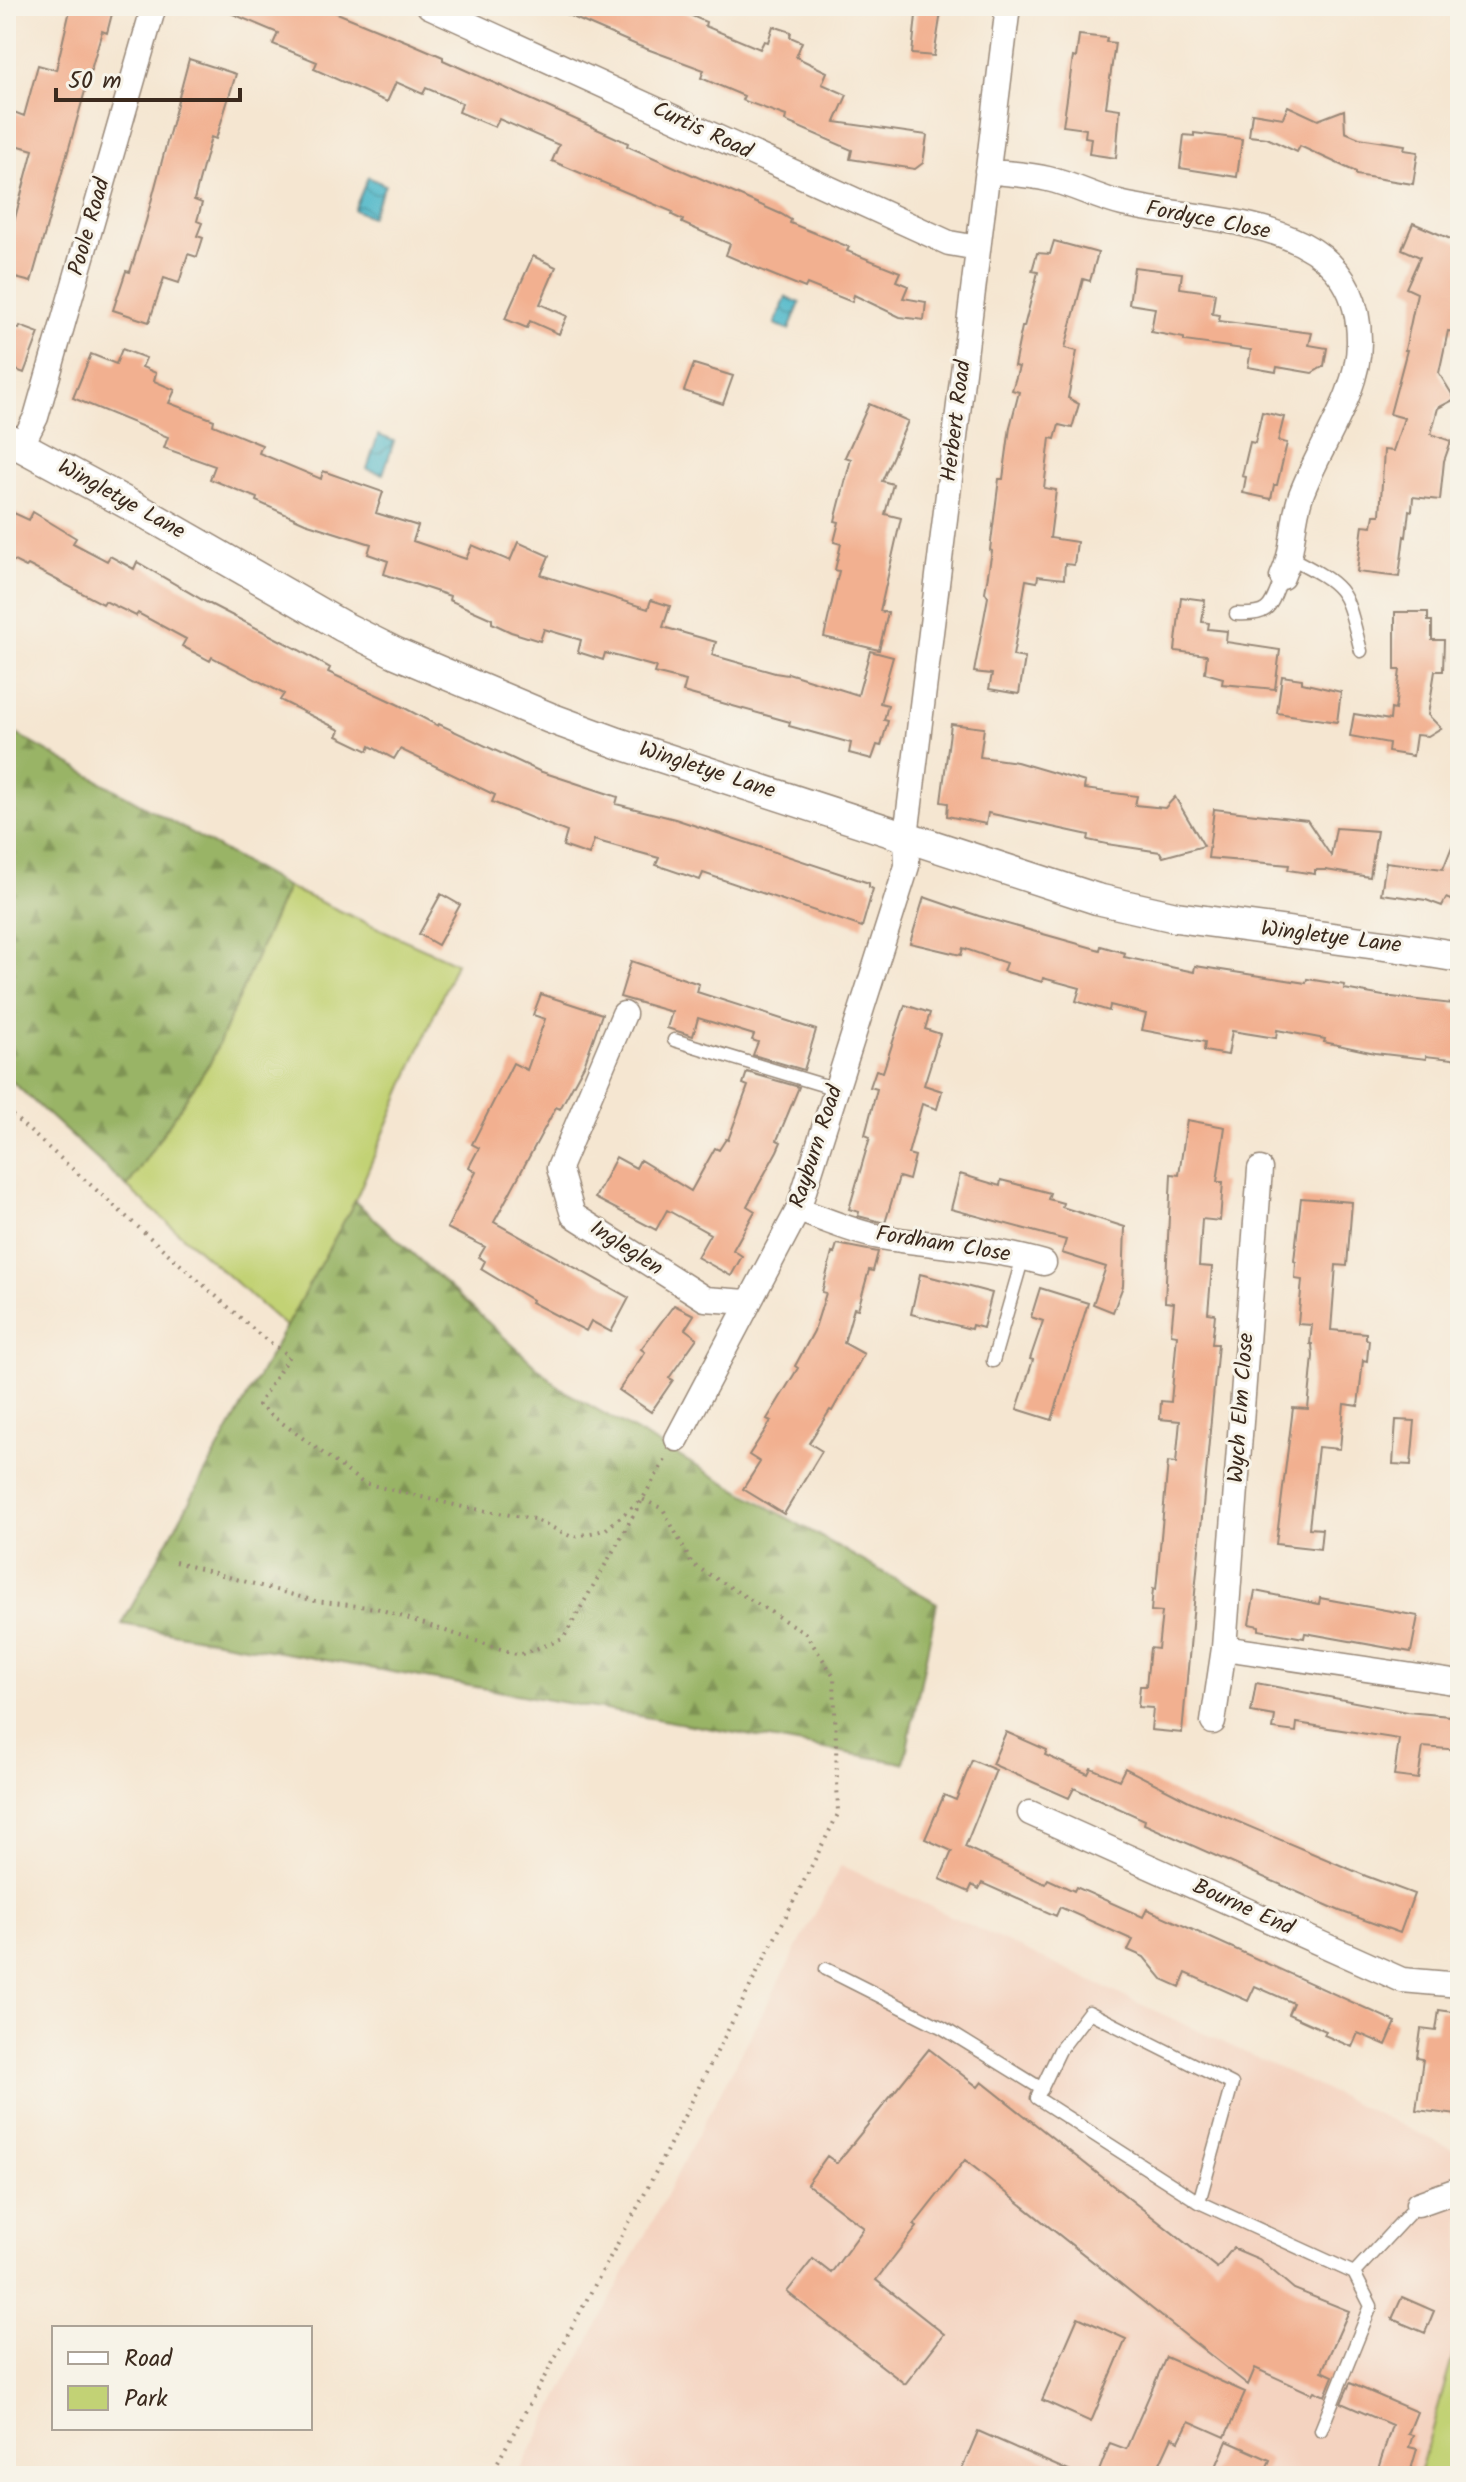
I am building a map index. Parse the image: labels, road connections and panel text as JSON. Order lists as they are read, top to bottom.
{
  "streets": {
    "street": [
      "Curtis Road",
      "Fordyce Close",
      "Poole Road",
      "Herbert Road",
      "Wingletye Lane",
      "Rayburn Road",
      "Fordham Close",
      "Ingleglen",
      "Wych Elm Close",
      "Bourne End"
    ]
  },
  "crossings": [
    ["Curtis Road", "Herbert Road"],
    ["Fordyce Close", "Herbert Road"],
    ["Poole Road", "Wingletye Lane"],
    ["Herbert Road", "Wingletye Lane"],
    ["Herbert Road", "Rayburn Road"],
    ["Wingletye Lane", "Rayburn Road"],
    ["Rayburn Road", "Fordham Close"],
    ["Rayburn Road", "Ingleglen"]
  ],
  "legend": ["Road", "Park"],
  "scale_bar": "50 m"
}
